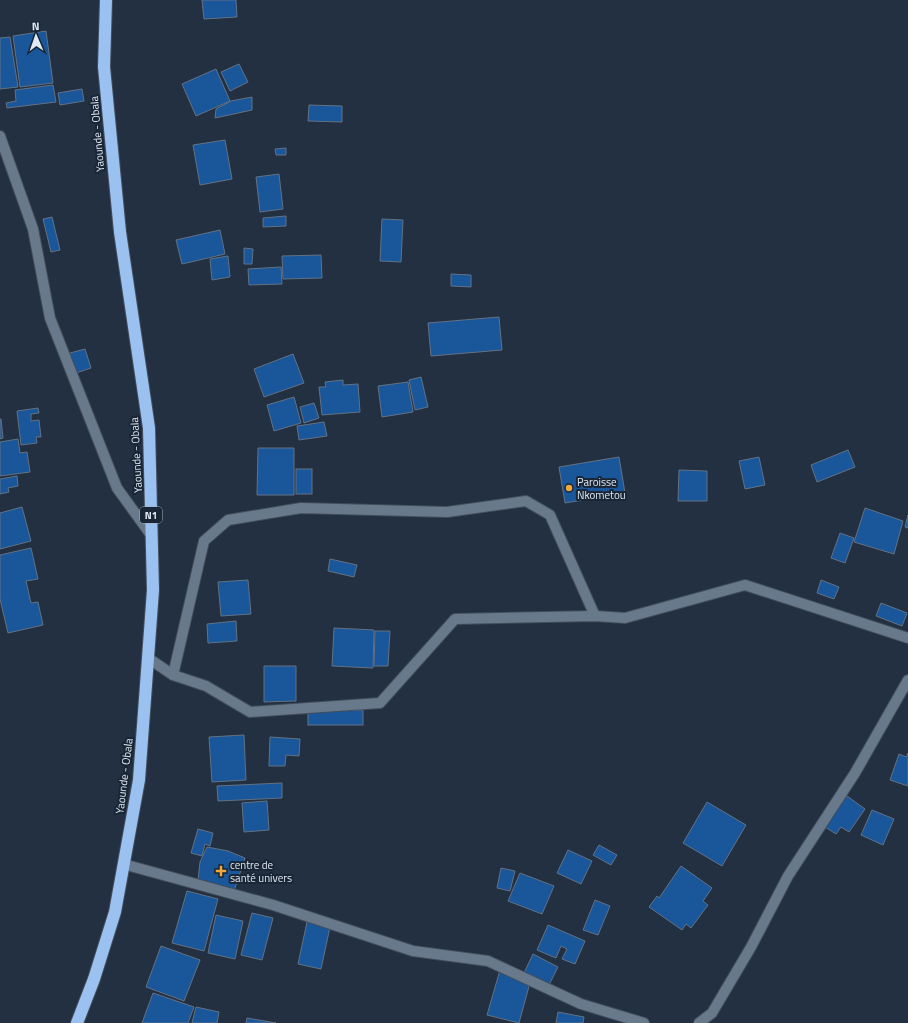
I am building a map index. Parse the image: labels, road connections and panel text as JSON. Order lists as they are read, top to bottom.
{
  "streets": {
    "highway": ["Yaounde - Obala", "N1"]
  },
  "places": {
    "other": ["Paroisse Nkometou"],
    "health": ["centre de santé univers"]
  },
  "north": "top"
}
